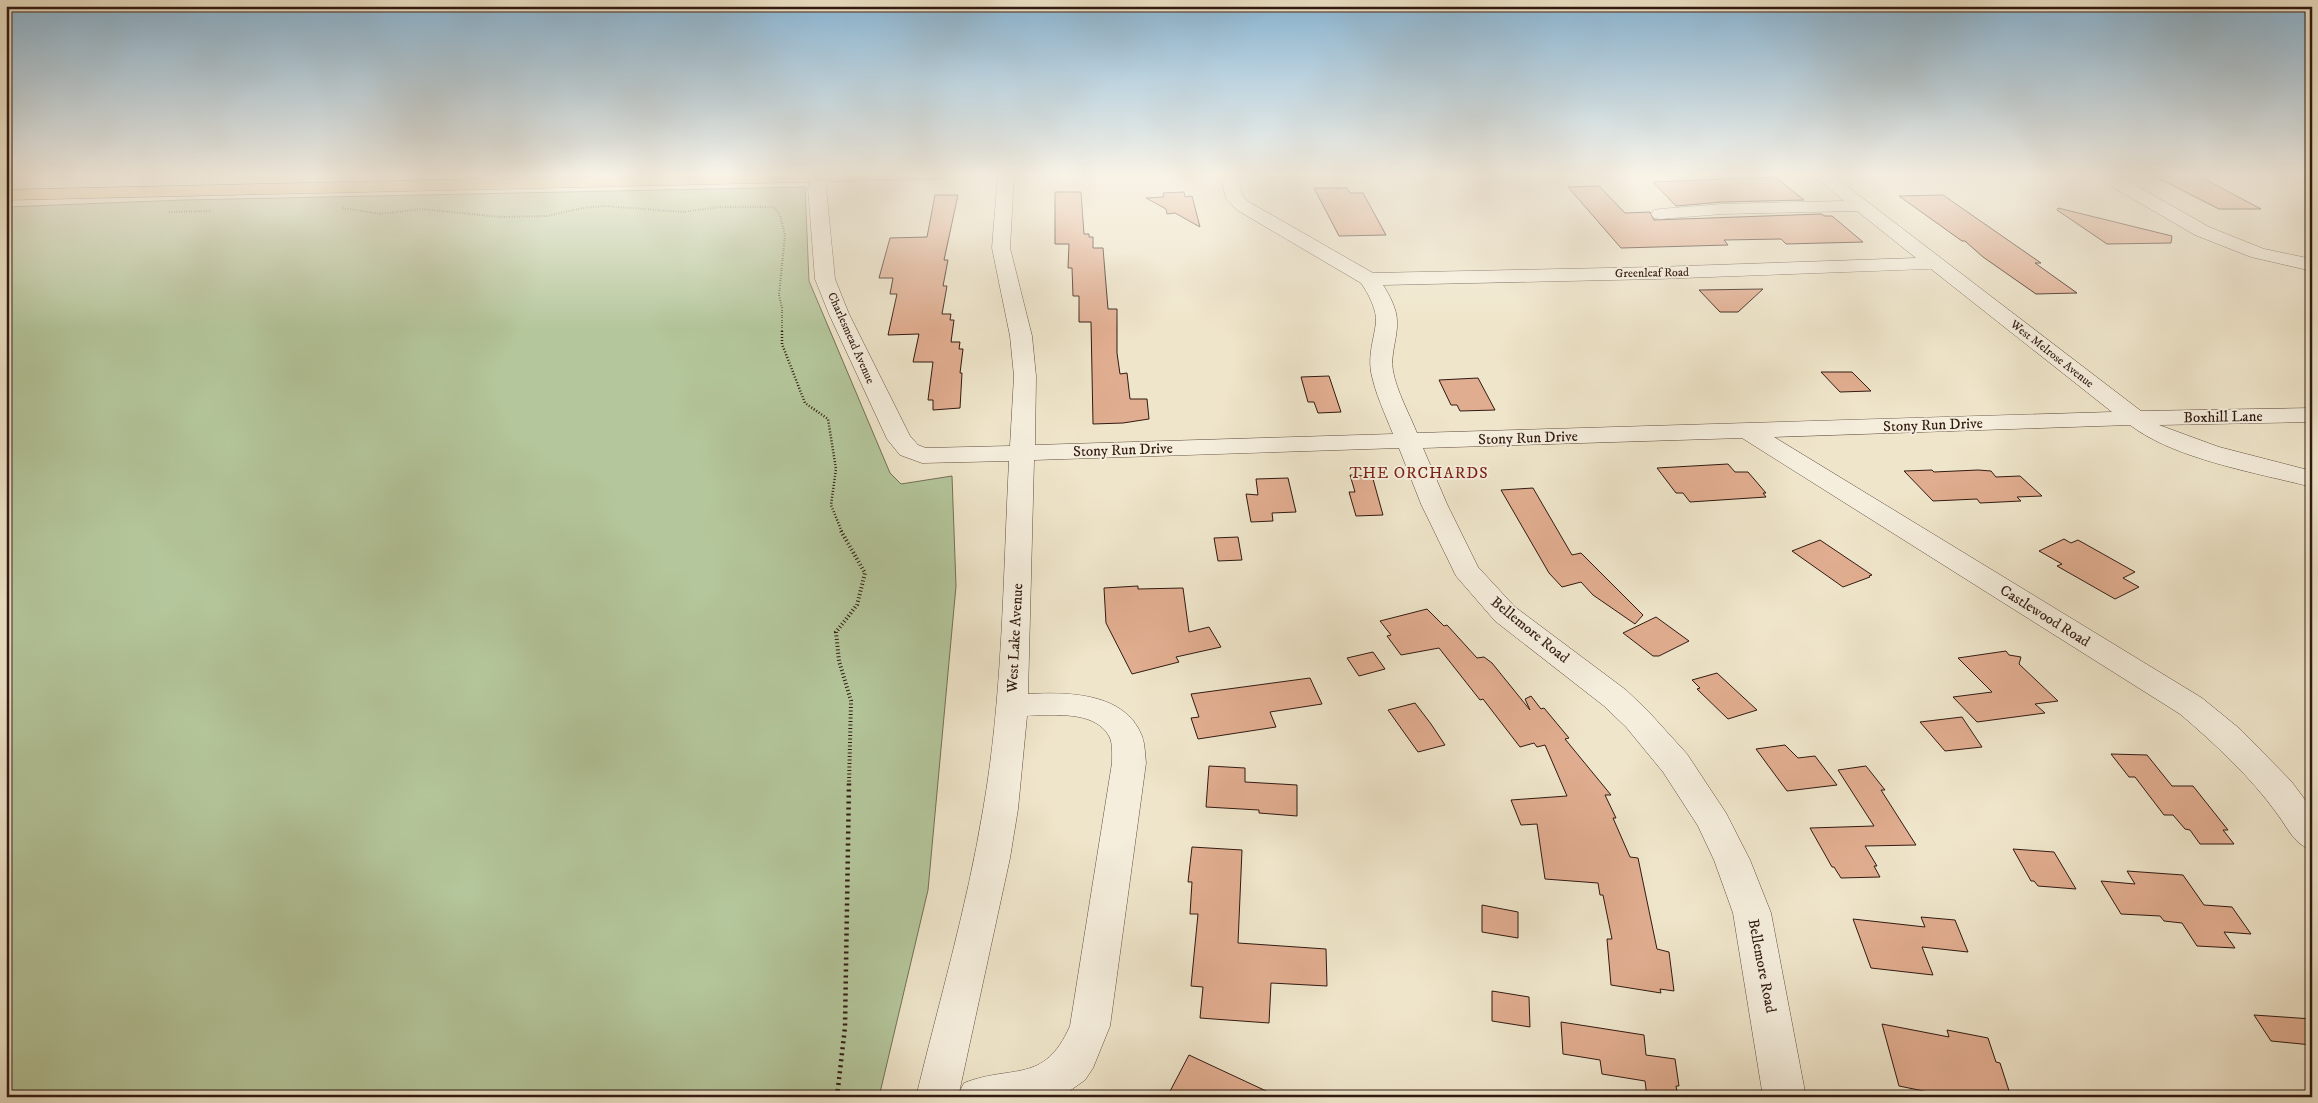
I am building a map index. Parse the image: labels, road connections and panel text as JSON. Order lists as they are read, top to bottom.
{
  "streets": {
    "street": [
      "Greenleaf Road",
      "Charlesmead Avenue",
      "West Melrose Avenue",
      "Boxhill Lane",
      "Stony Run Drive",
      "Castlewood Road",
      "Bellemore Road",
      "West Lake Avenue"
    ]
  },
  "crossings": [
    ["Greenleaf Road", "West Melrose Avenue"],
    ["Greenleaf Road", "Bellemore Road"],
    ["Charlesmead Avenue", "Stony Run Drive"],
    ["West Melrose Avenue", "Boxhill Lane"],
    ["West Melrose Avenue", "Stony Run Drive"],
    ["Boxhill Lane", "Stony Run Drive"],
    ["Stony Run Drive", "Castlewood Road"],
    ["Stony Run Drive", "Bellemore Road"],
    ["Stony Run Drive", "West Lake Avenue"]
  ],
  "districts": ["THE ORCHARDS"]
}
